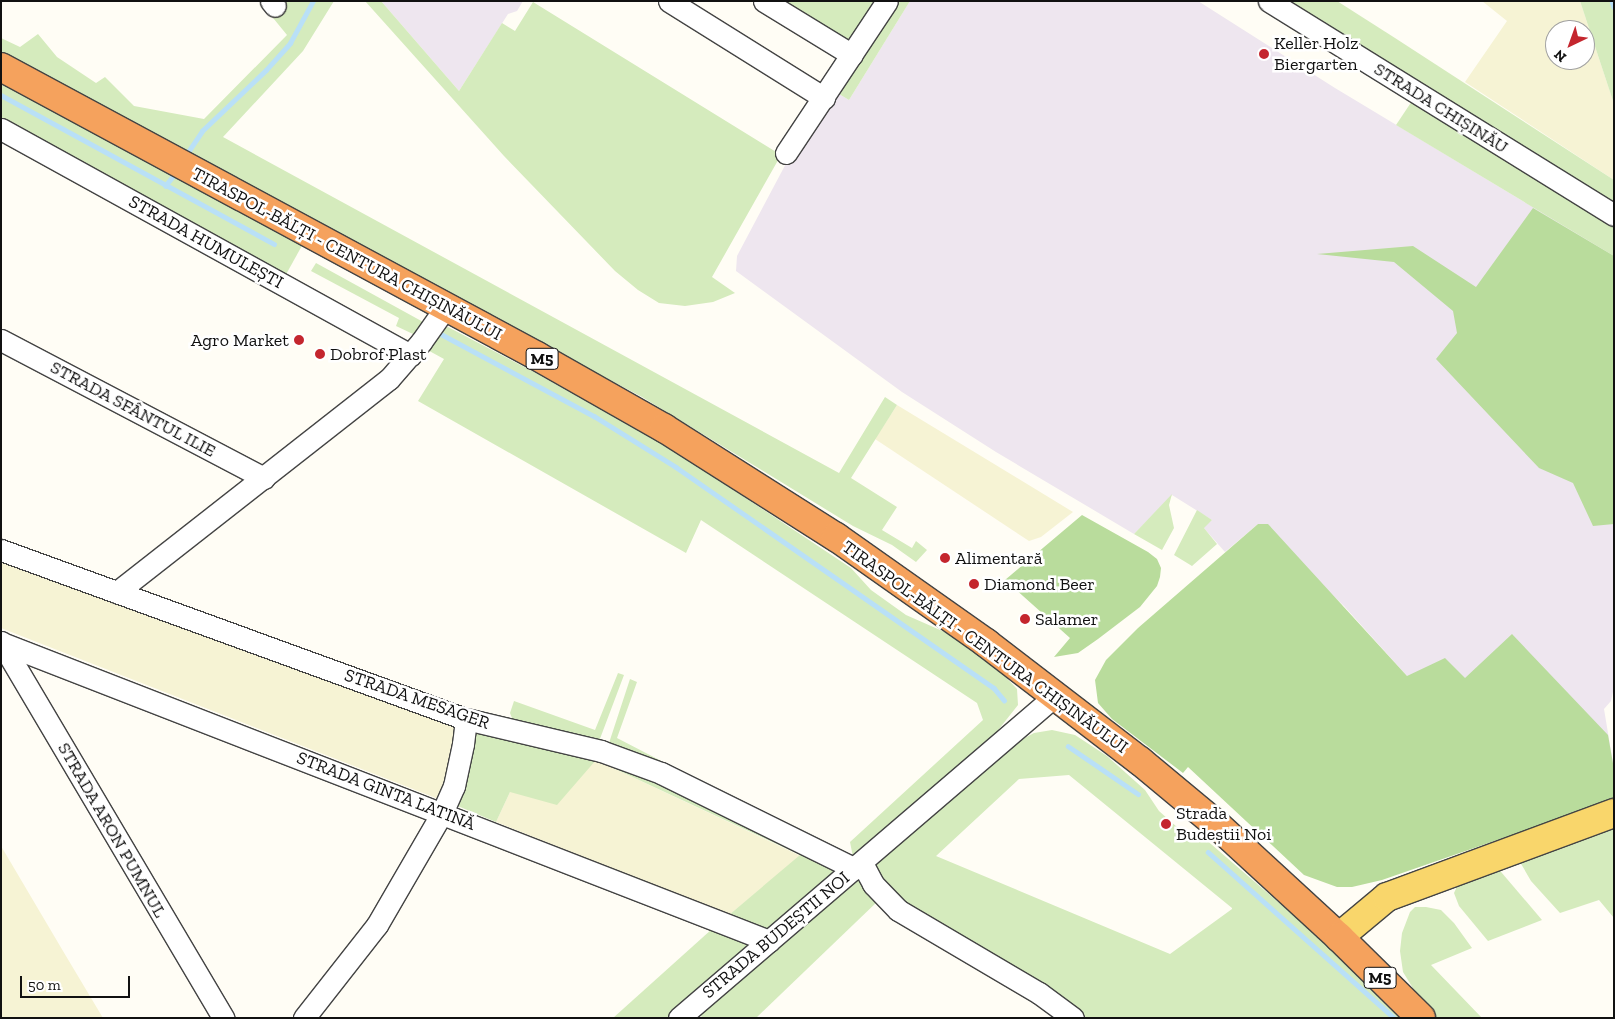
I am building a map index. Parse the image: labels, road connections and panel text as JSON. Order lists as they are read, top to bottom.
{
  "streets": {
    "highway": ["TIRASPOL-BĂLŢI - CENTURA CHIȘINĂULUI", "M5"],
    "street": [
      "STRADA CHIȘINĂU",
      "STRADA HUMULEȘTI",
      "STRADA SFÂNTUL ILIE",
      "STRADA MESAGER",
      "STRADA GINTA LATINĂ",
      "STRADA ARON PUMNUL",
      "STRADA BUDEȘTII NOI"
    ]
  },
  "crossings": [
    ["TIRASPOL-BĂLŢI - CENTURA CHIȘINĂULUI", "STRADA BUDEȘTII NOI"],
    ["STRADA MESAGER", "STRADA BUDEȘTII NOI"],
    ["STRADA GINTA LATINĂ", "STRADA ARON PUMNUL"],
    ["STRADA GINTA LATINĂ", "STRADA BUDEȘTII NOI"]
  ],
  "places": [
    "Keller Holz Biergarten",
    "Agro Market",
    "Dobrof Plast",
    "Alimentară",
    "Diamond Beer",
    "Salamer",
    "Strada Budeștii Noi"
  ],
  "scale_bar": "50 m",
  "north": "bottom left"
}
